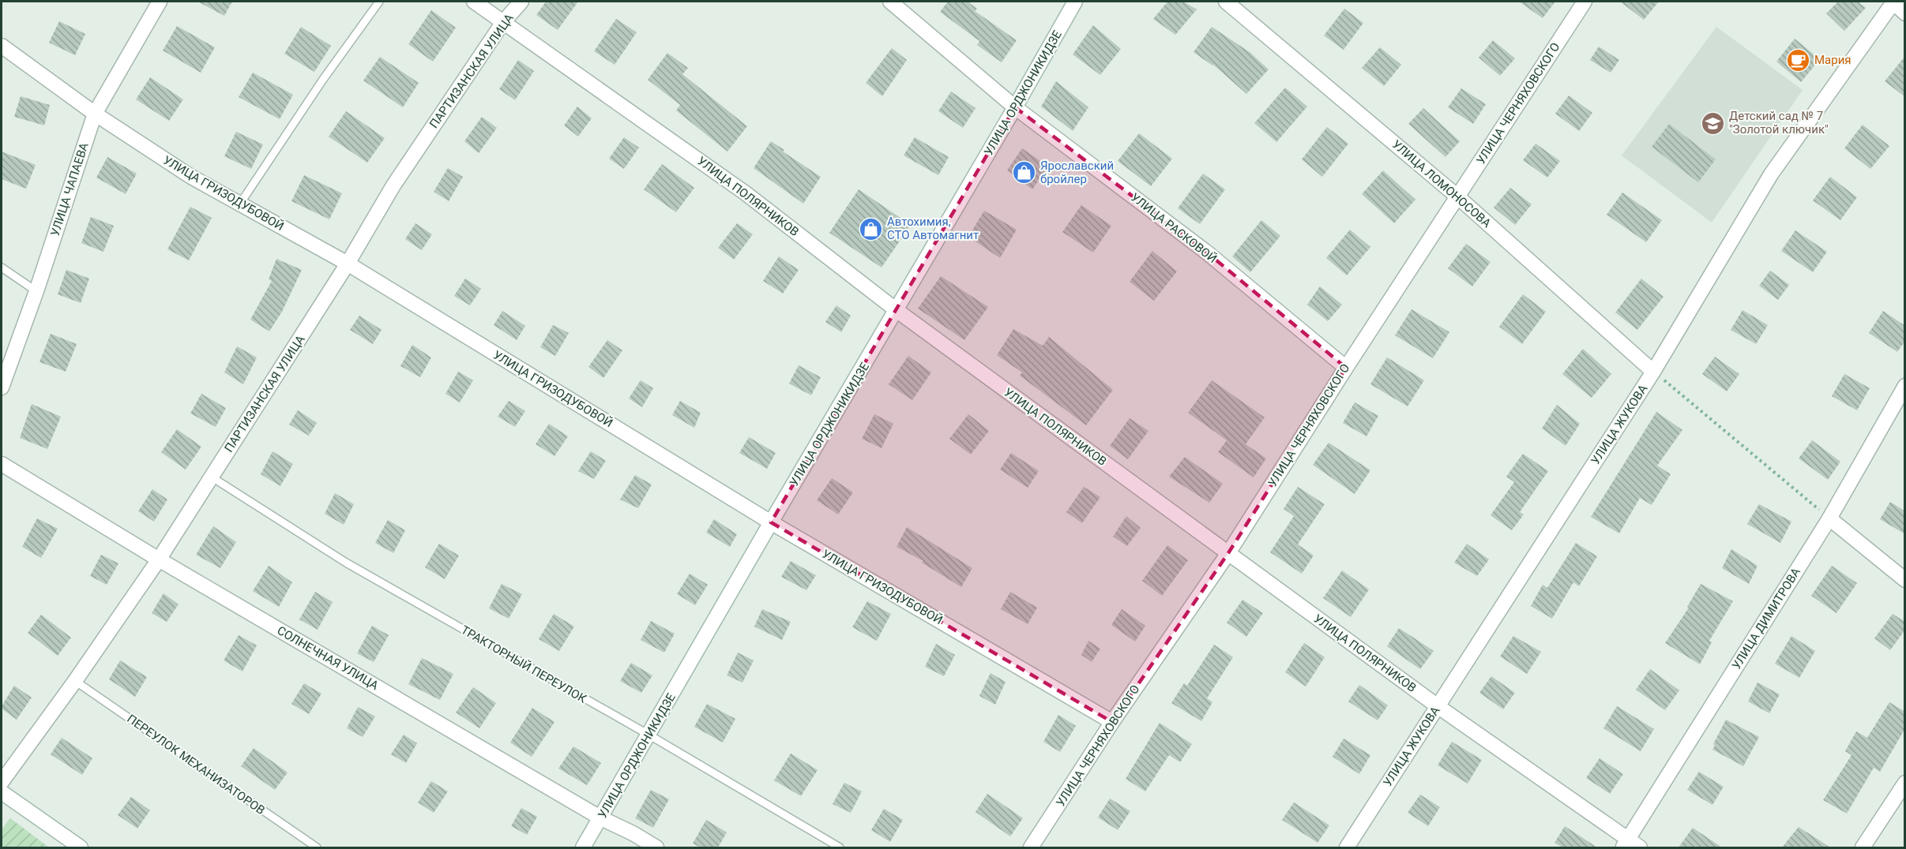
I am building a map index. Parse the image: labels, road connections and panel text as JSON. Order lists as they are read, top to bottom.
{
  "streets": {
    "street": [
      "ПАРТИЗАНСКАЯ УЛИЦА",
      "УЛИЦА ОРДЖОНИКИДЗЕ",
      "УЛИЦА ЧЕРНЯХОВСКОГО",
      "УЛИЦА ЛОМОНОСОВА",
      "УЛИЦА ЧАПАЕВА",
      "УЛИЦА ГРИЗОДУБОВОЙ",
      "УЛИЦА ПОЛЯРНИКОВ",
      "УЛИЦА РАСКОВОЙ",
      "УЛИЦА ЖУКОВА",
      "УЛИЦА ДИМИТРОВА",
      "СОЛНЕЧНАЯ УЛИЦА"
    ],
    "lane": ["ТРАКТОРНЫЙ ПЕРЕУЛОК", "ПЕРЕУЛОК МЕХАНИЗАТОРОВ"]
  },
  "crossings": [
    ["ПАРТИЗАНСКАЯ УЛИЦА", "УЛИЦА ГРИЗОДУБОВОЙ"],
    ["ПАРТИЗАНСКАЯ УЛИЦА", "УЛИЦА ПОЛЯРНИКОВ"],
    ["ПАРТИЗАНСКАЯ УЛИЦА", "СОЛНЕЧНАЯ УЛИЦА"],
    ["ПАРТИЗАНСКАЯ УЛИЦА", "ТРАКТОРНЫЙ ПЕРЕУЛОК"],
    ["ПАРТИЗАНСКАЯ УЛИЦА", "ПЕРЕУЛОК МЕХАНИЗАТОРОВ"],
    ["УЛИЦА ОРДЖОНИКИДЗЕ", "УЛИЦА ГРИЗОДУБОВОЙ"],
    ["УЛИЦА ОРДЖОНИКИДЗЕ", "УЛИЦА ПОЛЯРНИКОВ"],
    ["УЛИЦА ОРДЖОНИКИДЗЕ", "УЛИЦА РАСКОВОЙ"],
    ["УЛИЦА ОРДЖОНИКИДЗЕ", "СОЛНЕЧНАЯ УЛИЦА"],
    ["УЛИЦА ОРДЖОНИКИДЗЕ", "ТРАКТОРНЫЙ ПЕРЕУЛОК"],
    ["УЛИЦА ЧЕРНЯХОВСКОГО", "УЛИЦА ЛОМОНОСОВА"],
    ["УЛИЦА ЧЕРНЯХОВСКОГО", "УЛИЦА ГРИЗОДУБОВОЙ"],
    ["УЛИЦА ЧЕРНЯХОВСКОГО", "УЛИЦА ПОЛЯРНИКОВ"],
    ["УЛИЦА ЧЕРНЯХОВСКОГО", "УЛИЦА РАСКОВОЙ"],
    ["УЛИЦА ЛОМОНОСОВА", "УЛИЦА ЖУКОВА"],
    ["УЛИЦА ЧАПАЕВА", "УЛИЦА ГРИЗОДУБОВОЙ"],
    ["УЛИЦА ПОЛЯРНИКОВ", "УЛИЦА ЖУКОВА"],
    ["УЛИЦА ПОЛЯРНИКОВ", "УЛИЦА ДИМИТРОВА"]
  ],
  "places": {
    "cafe": ["Мария"],
    "school or university": ["Детский сад № 7 \"Золотой ключик\""],
    "shop": ["Ярославский бройлер", "Автохимия, СТО Автомагнит"]
  }
}
